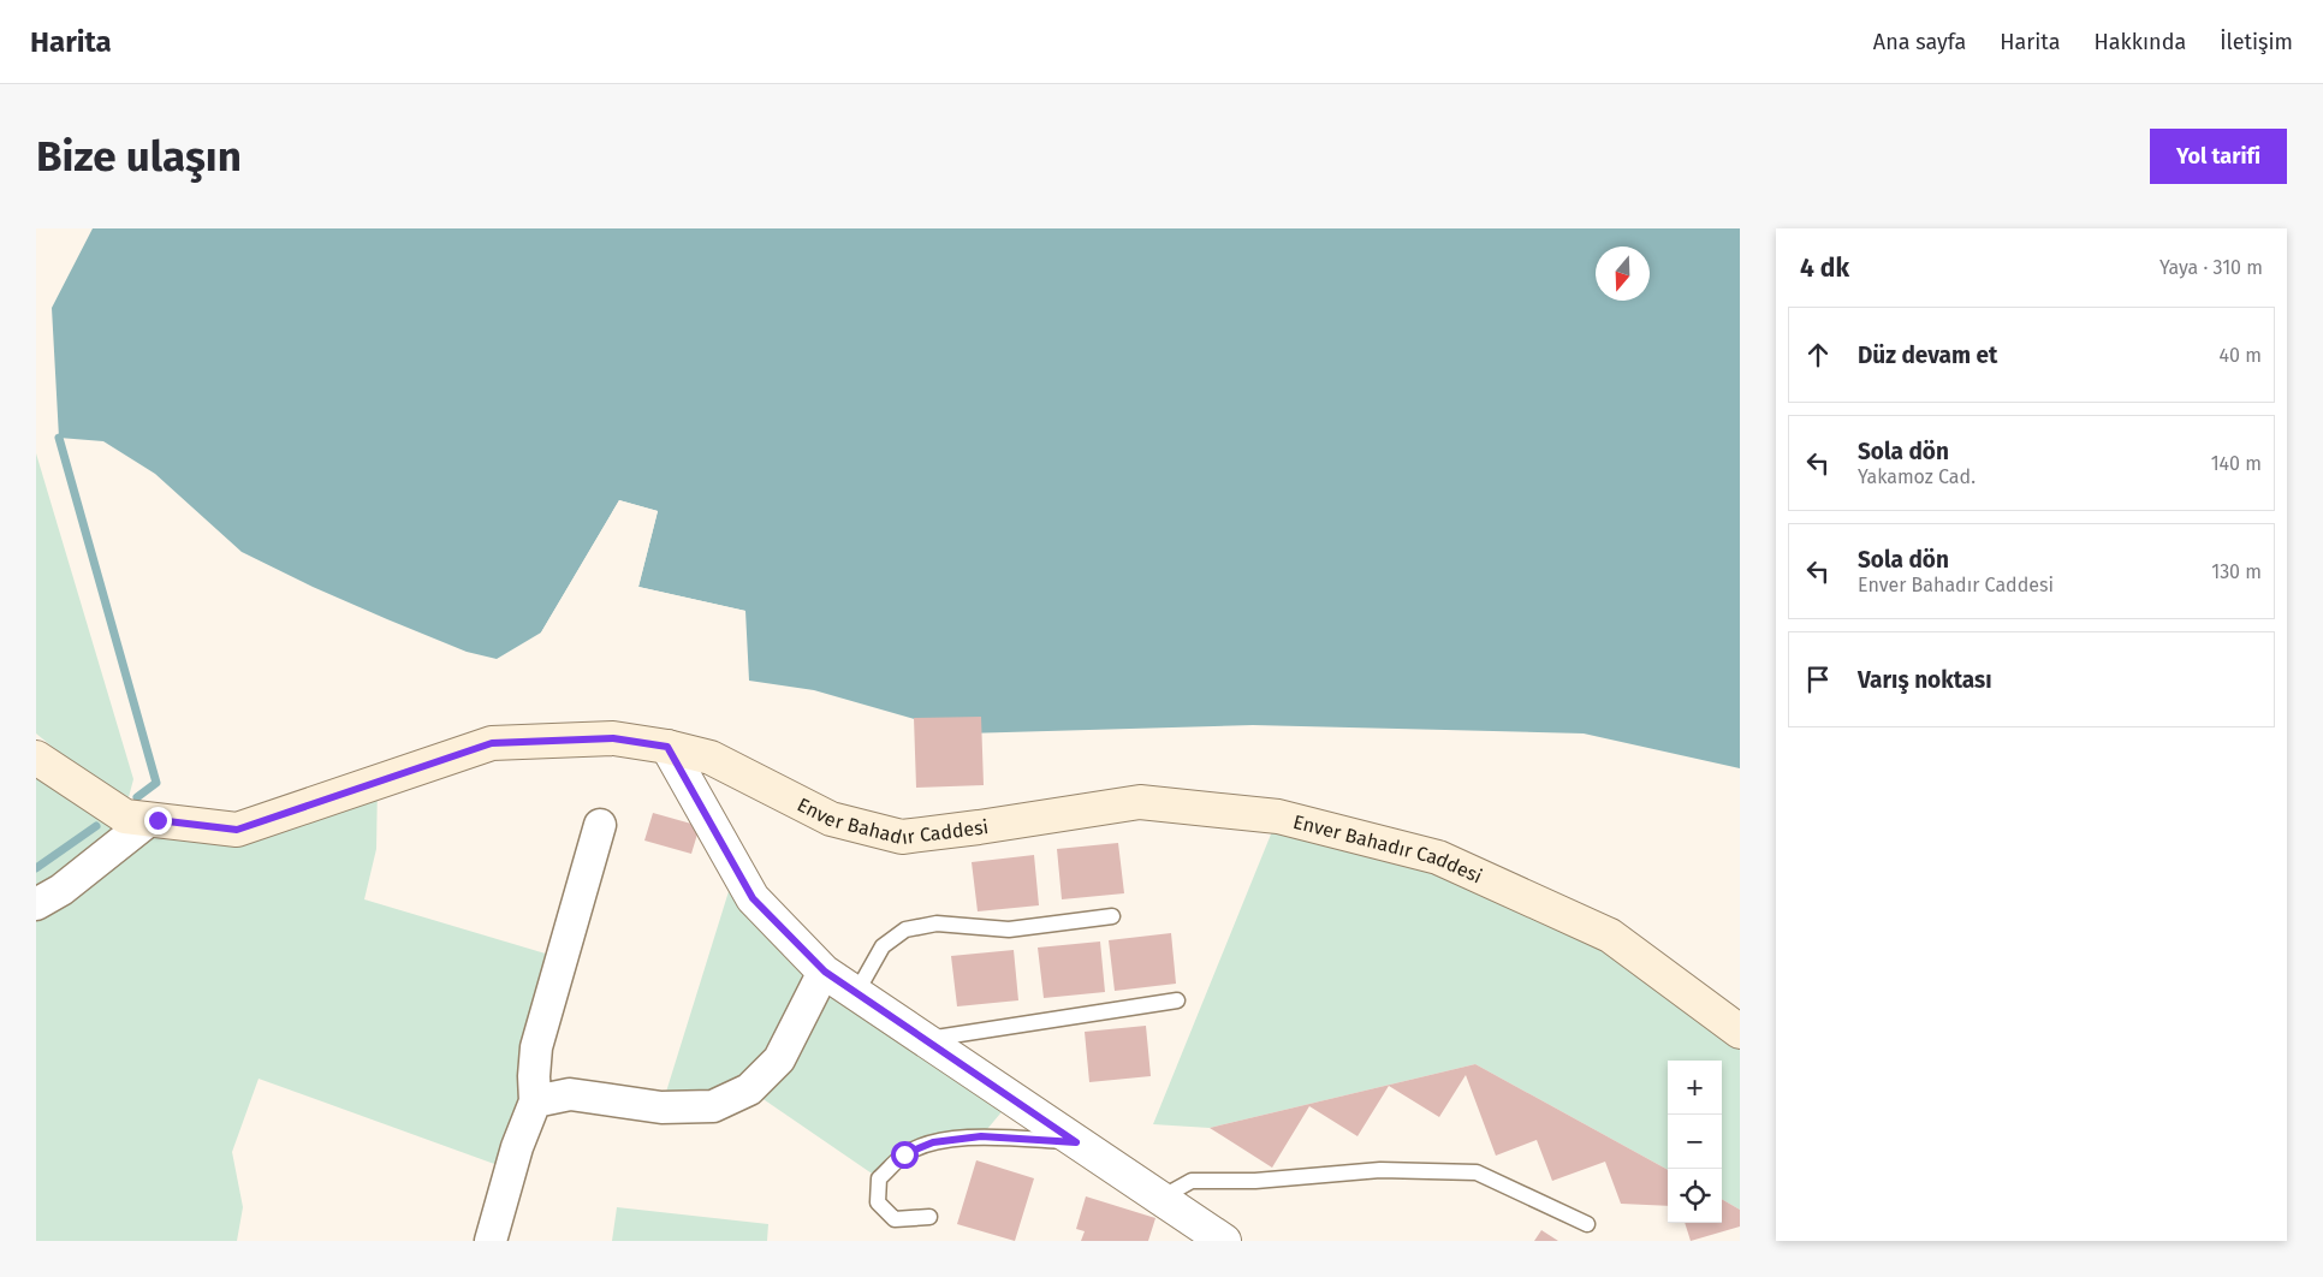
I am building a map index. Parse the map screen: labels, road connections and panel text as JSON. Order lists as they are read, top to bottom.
{
  "streets": {
    "main road": ["Enver Bahadır Caddesi"]
  },
  "north": "bottom",
  "page": {
    "header": "Harita",
    "nav": [
      "Ana sayfa",
      "Harita",
      "Hakkında",
      "İletişim"
    ],
    "buttons": "Yol tarifi",
    "title": "Bize ulaşın",
    "heading": ["4 dk", "Yaya · 310 m"],
    "list": [
      ["Düz devam et", "40 m"],
      ["Sola dön", "Yakamoz Cad.", "140 m"],
      ["Sola dön", "Enver Bahadır Caddesi", "130 m"],
      "Varış noktası"
    ],
    "map_buttons": ["+", "−"]
  }
}
